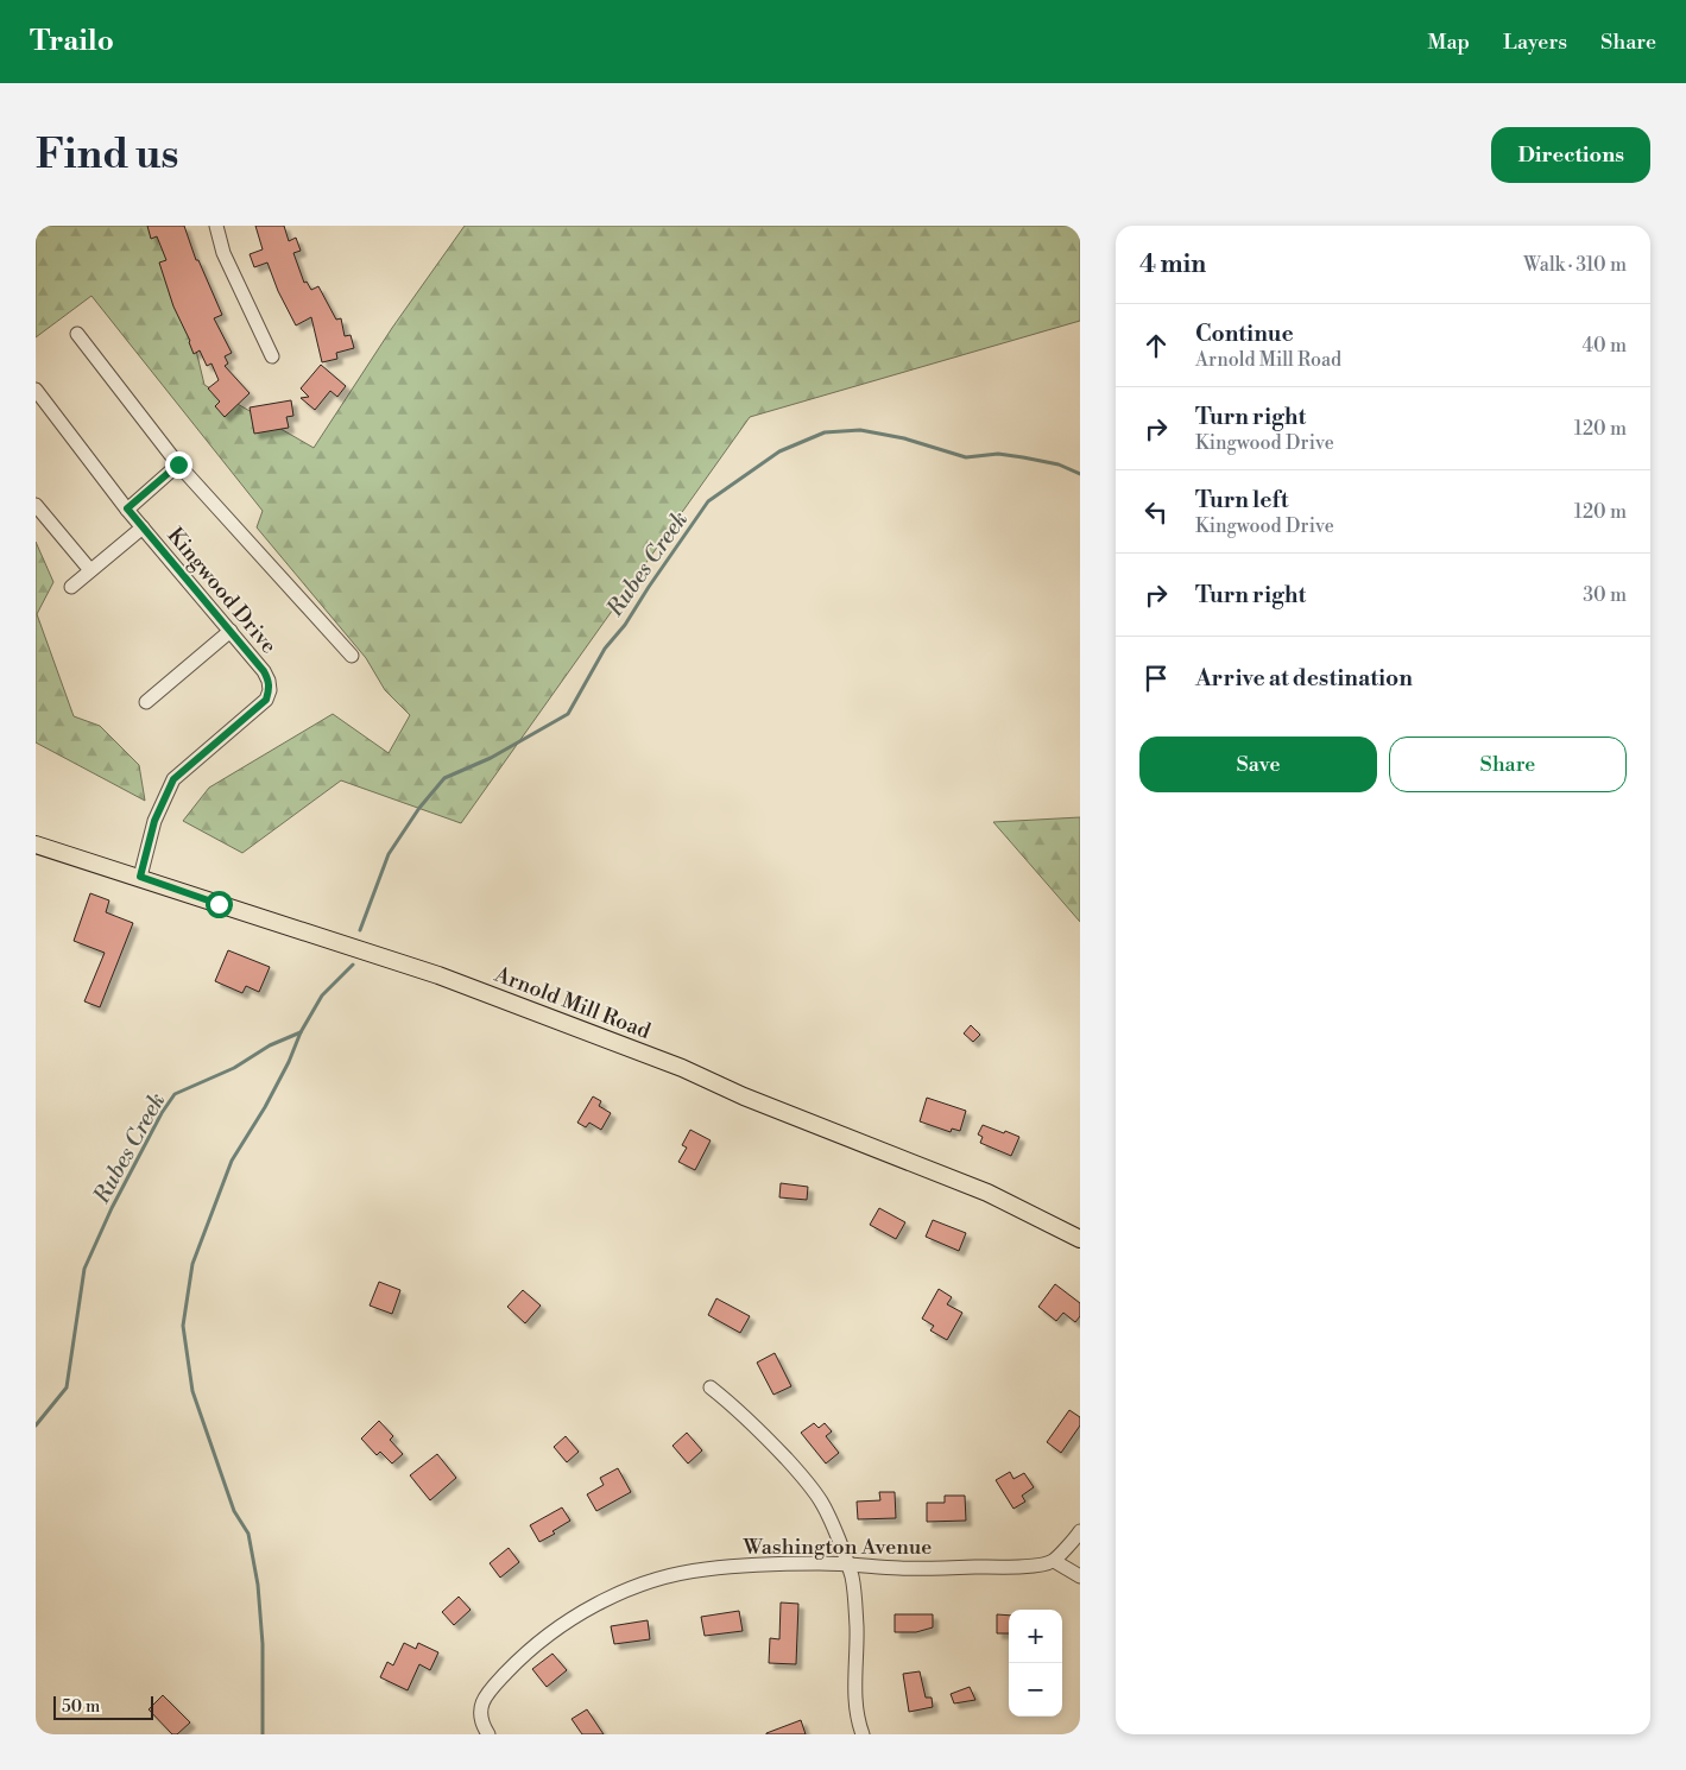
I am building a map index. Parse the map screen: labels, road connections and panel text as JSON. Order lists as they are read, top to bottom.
{
  "streets": {
    "main road": ["Arnold Mill Road"],
    "street": ["Kingwood Drive", "Washington Avenue"]
  },
  "crossings": [
    ["Kingwood Drive", "Arnold Mill Road"]
  ],
  "water": ["Rubes Creek"],
  "scale_bar": "50 m",
  "page": {
    "header": "Trailo",
    "nav": ["Map", "Layers", "Share"],
    "buttons": [
      "Directions",
      ["Save", "Share"]
    ],
    "title": "Find us",
    "heading": ["4 min", "Walk · 310 m"],
    "list": [
      ["Continue", "Arnold Mill Road", "40 m"],
      ["Turn right", "Kingwood Drive", "120 m"],
      ["Turn left", "Kingwood Drive", "120 m"],
      ["Turn right", "30 m"],
      "Arrive at destination"
    ],
    "map_buttons": ["+", "−"],
    "scale": "50 m"
  }
}
